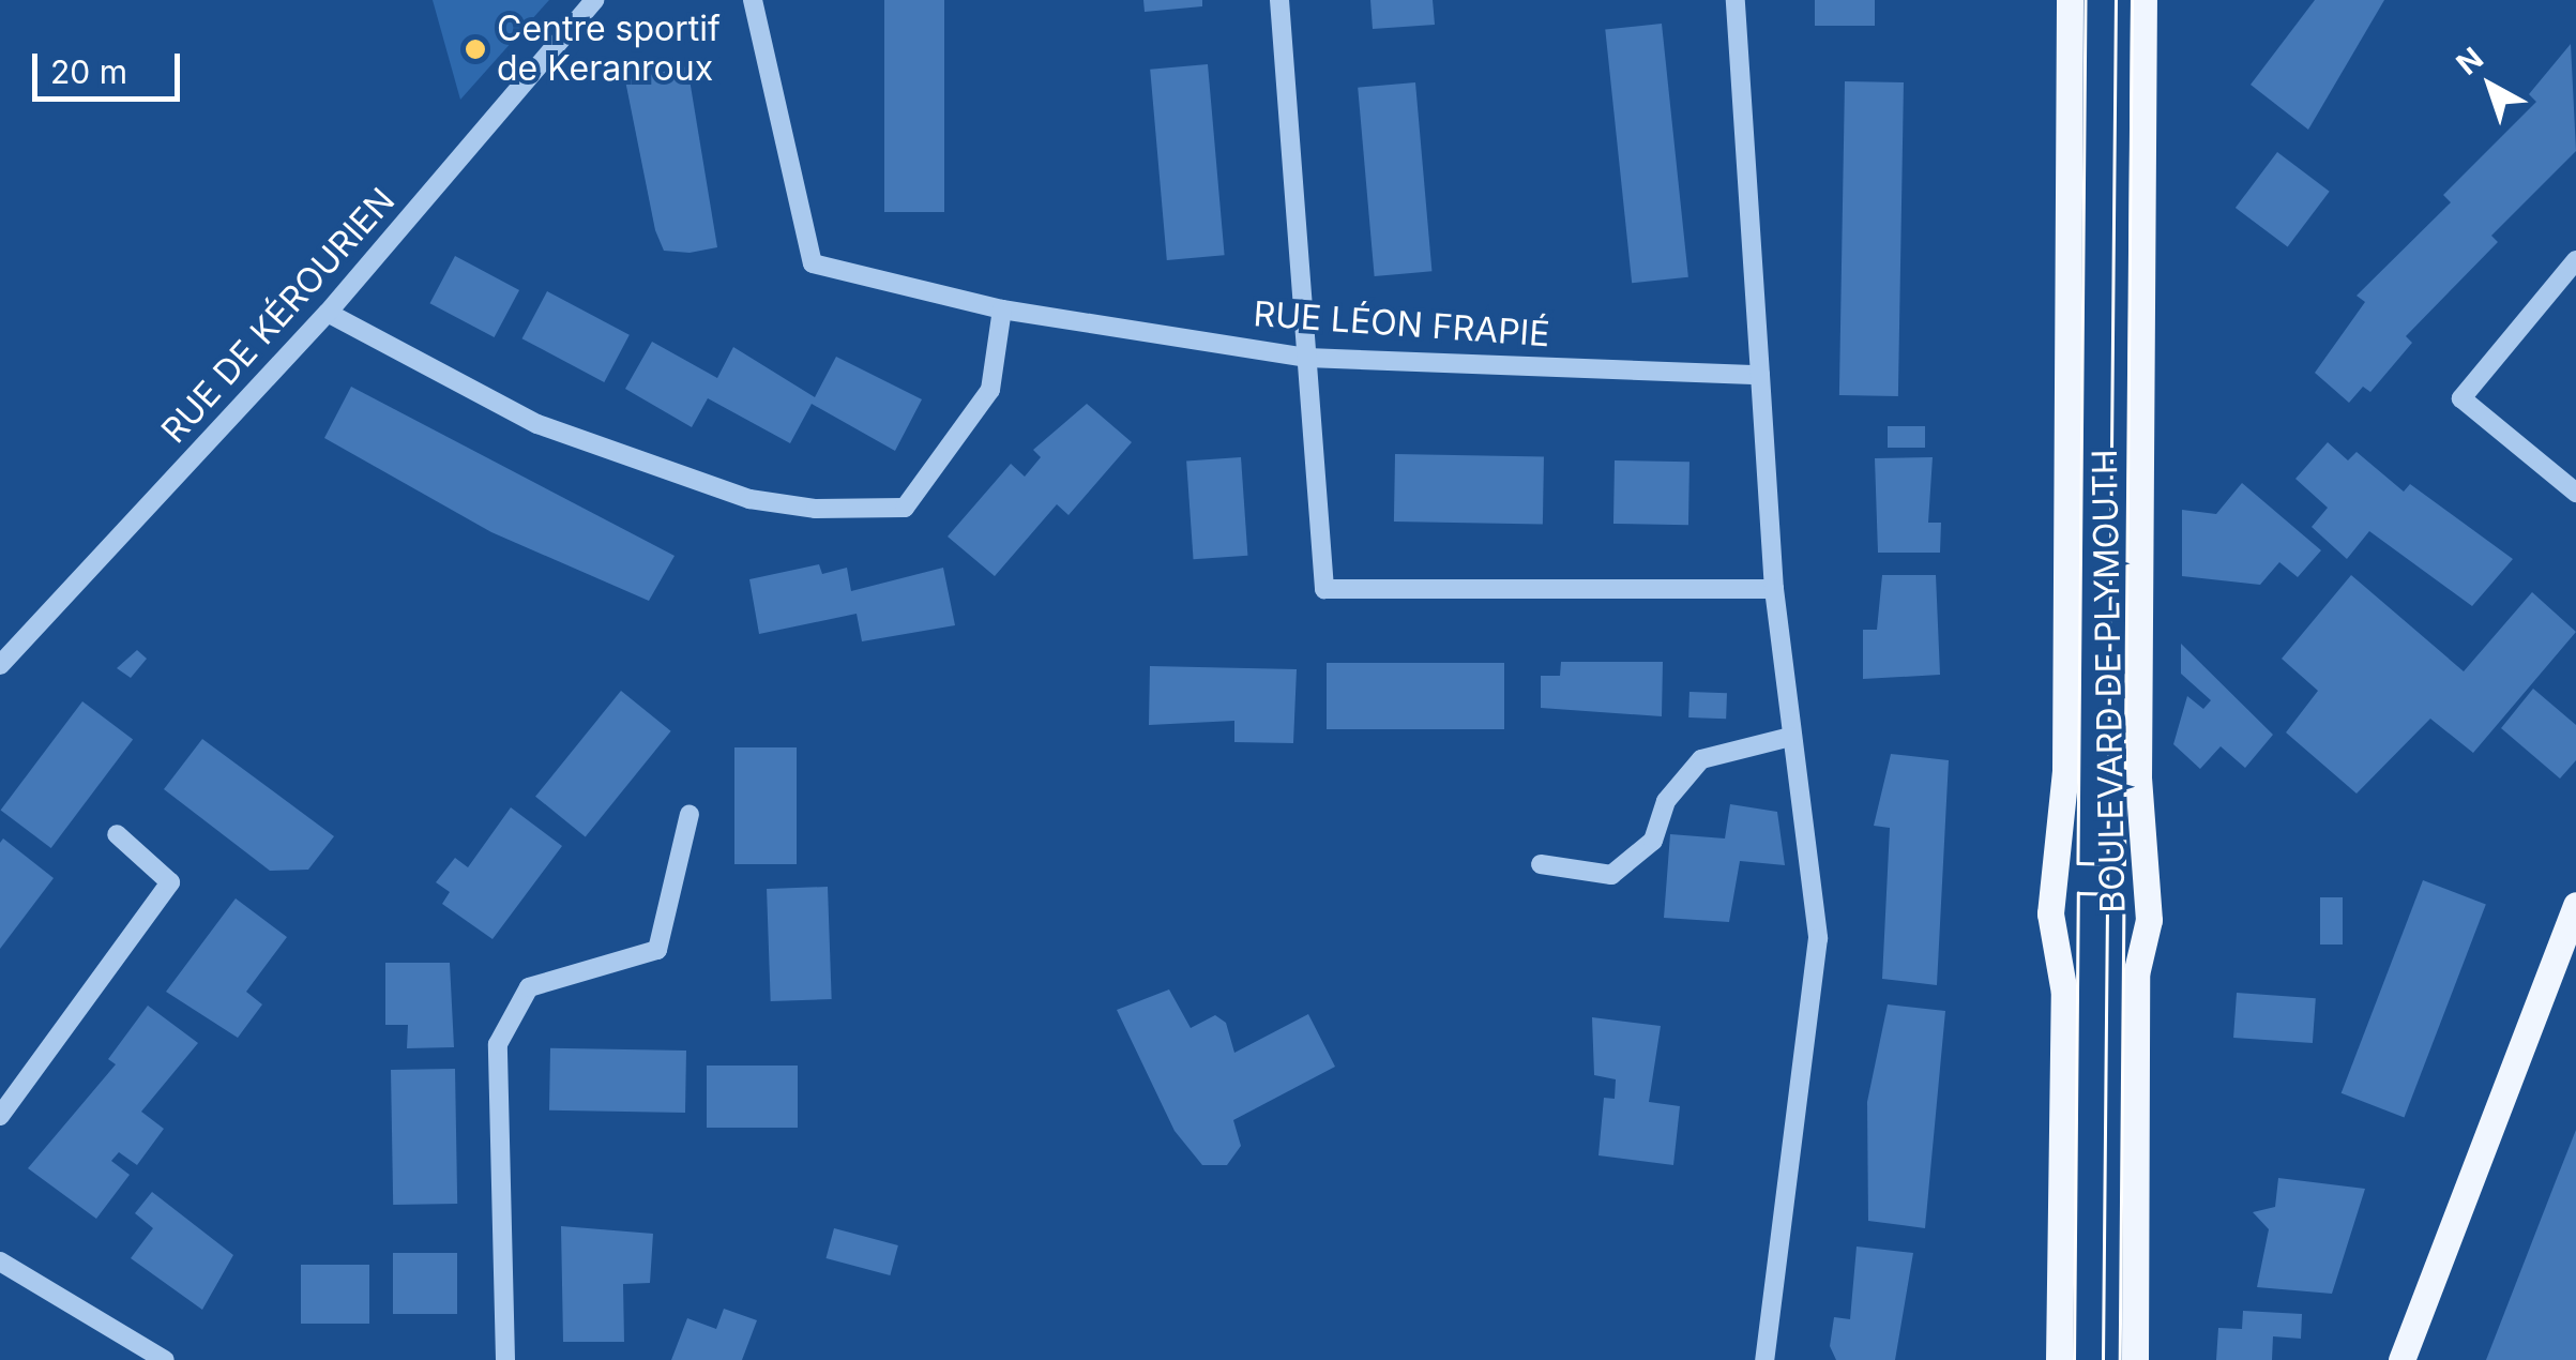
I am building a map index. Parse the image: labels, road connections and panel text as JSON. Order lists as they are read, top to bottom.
{
  "streets": {
    "main road": ["BOULEVARD DE PLYMOUTH"],
    "street": ["RUE DE KÉROURIEN", "RUE LÉON FRAPIÉ"]
  },
  "places": ["Centre sportif de Keranroux"],
  "scale_bar": "20 m",
  "north": "top left"
}
